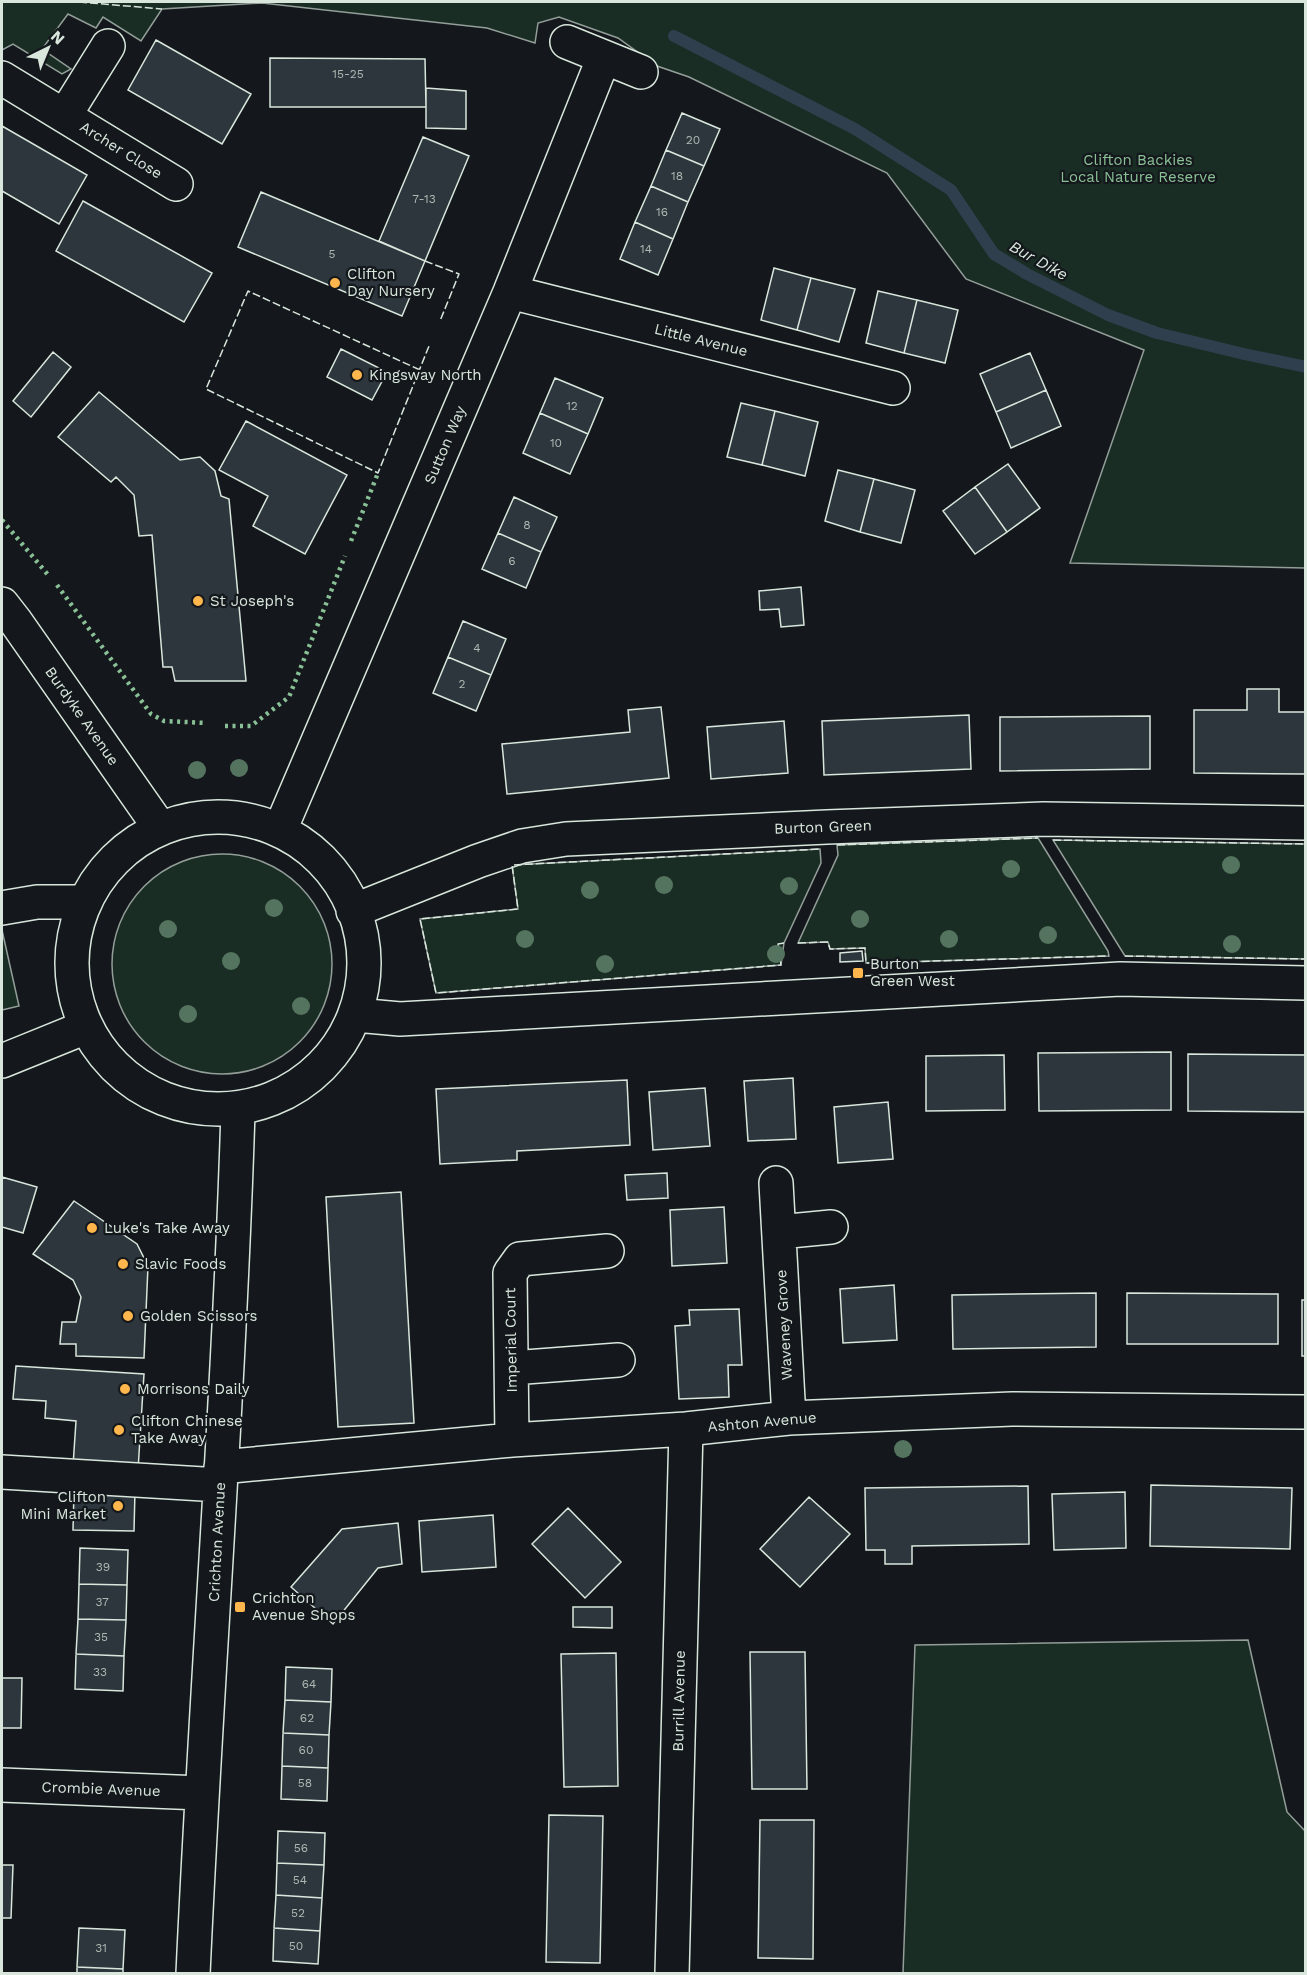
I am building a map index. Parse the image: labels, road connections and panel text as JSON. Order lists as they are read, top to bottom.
{
  "streets": {
    "street": [
      "Archer Close",
      "Little Avenue",
      "Sutton Way",
      "Burdyke Avenue",
      "Burton Green",
      "Waveney Grove",
      "Imperial Court",
      "Ashton Avenue",
      "Crichton Avenue",
      "Burrill Avenue",
      "Crombie Avenue"
    ]
  },
  "crossings": [
    ["Little Avenue", "Sutton Way"],
    ["Waveney Grove", "Ashton Avenue"],
    ["Imperial Court", "Ashton Avenue"],
    ["Ashton Avenue", "Crichton Avenue"],
    ["Ashton Avenue", "Burrill Avenue"],
    ["Crichton Avenue", "Crombie Avenue"]
  ],
  "water": ["Bur Dike"],
  "parks": ["Clifton Backies Local Nature Reserve"],
  "places": {
    "other": [
      "Clifton Day Nursery",
      "Kingsway North",
      "St Joseph's",
      "Luke's Take Away",
      "Slavic Foods",
      "Golden Scissors",
      "Morrisons Daily",
      "Clifton Chinese Take Away",
      "Clifton Mini Market"
    ],
    "transit": ["Burton Green West", "Crichton Avenue Shops"]
  },
  "house_numbers": [
    "15-25",
    "20",
    "18",
    "7-13",
    "16",
    "14",
    "5",
    "12",
    "10",
    "8",
    "6",
    "4",
    "2",
    "39",
    "37",
    "35",
    "33",
    "64",
    "62",
    "60",
    "58",
    "56",
    "54",
    "52",
    "50",
    "31"
  ],
  "north": "top right"
}
